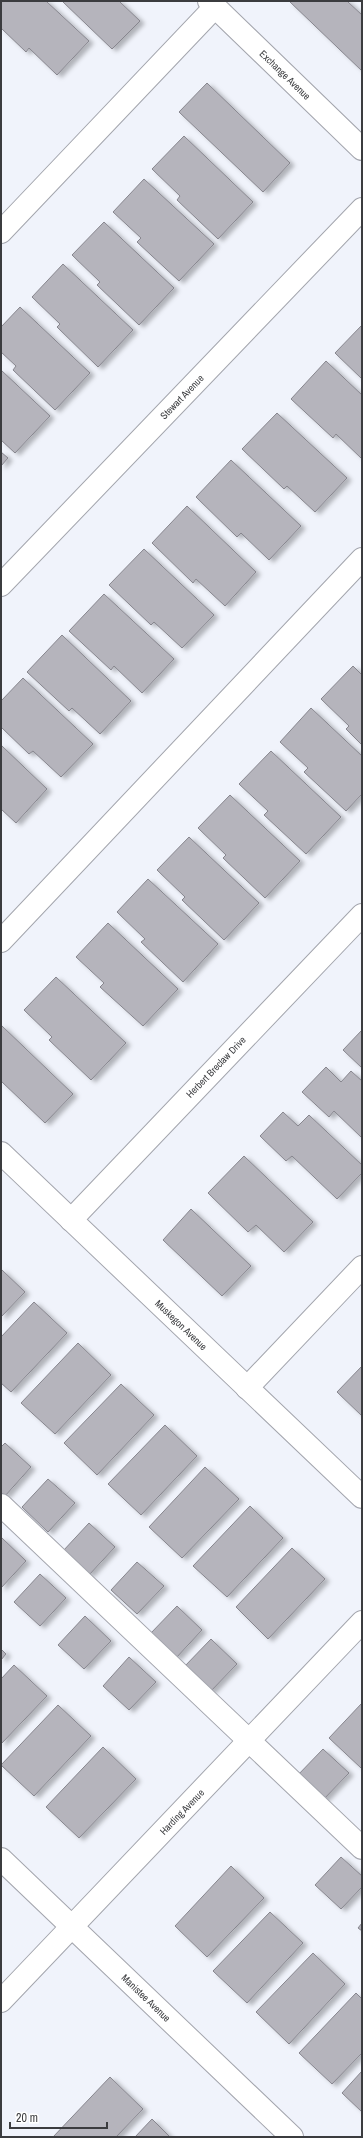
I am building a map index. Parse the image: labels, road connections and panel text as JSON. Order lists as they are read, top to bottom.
{
  "streets": {
    "street": [
      "Exchange Avenue",
      "Stewart Avenue",
      "Herbert Breclaw Drive",
      "Muskegon Avenue",
      "Harding Avenue",
      "Manistee Avenue"
    ]
  },
  "crossings": [
    ["Herbert Breclaw Drive", "Muskegon Avenue"],
    ["Harding Avenue", "Manistee Avenue"]
  ],
  "scale_bar": "20 m"
}
